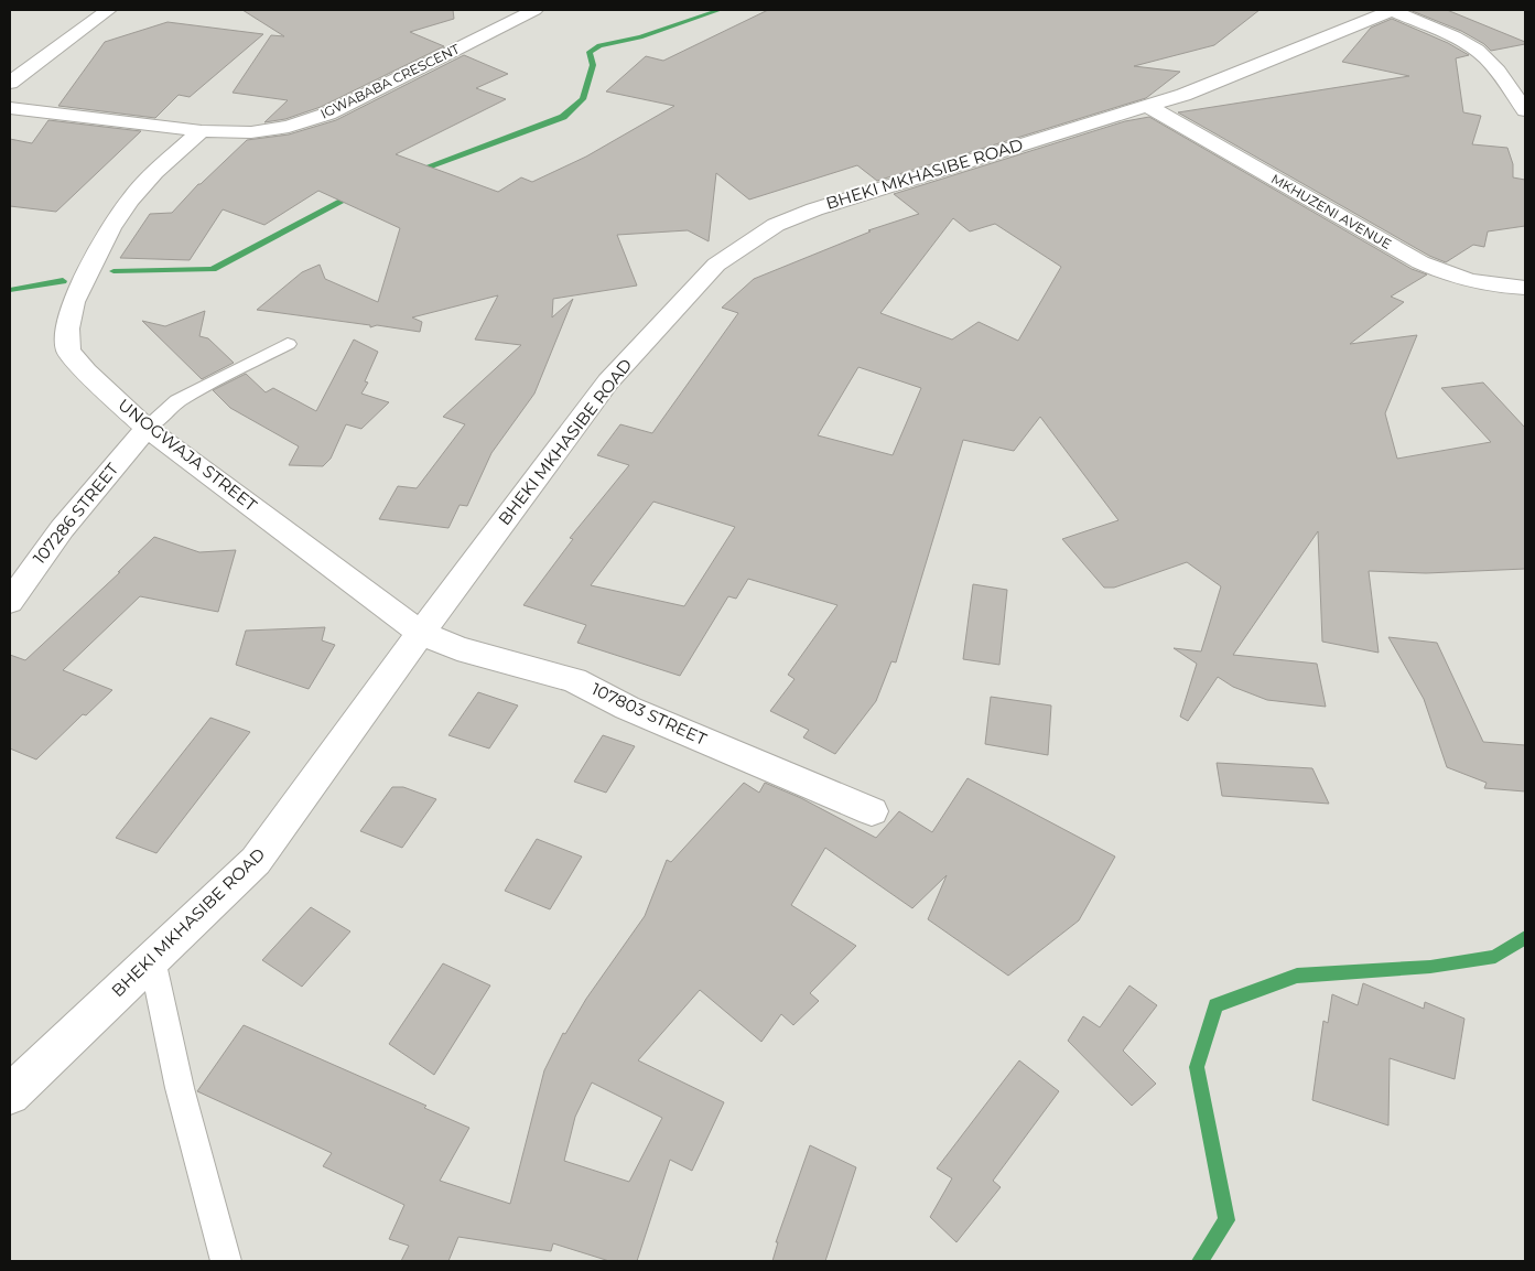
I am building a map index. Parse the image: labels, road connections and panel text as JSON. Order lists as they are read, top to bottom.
{
  "streets": {
    "street": [
      "IGWABABA CRESCENT",
      "BHEKI MKHASIBE ROAD",
      "MKHUZENI AVENUE",
      "UNOGWAJA STREET",
      "107286 STREET",
      "107803 STREET"
    ]
  },
  "crossings": [
    ["IGWABABA CRESCENT", "UNOGWAJA STREET"],
    ["BHEKI MKHASIBE ROAD", "MKHUZENI AVENUE"],
    ["BHEKI MKHASIBE ROAD", "UNOGWAJA STREET"],
    ["BHEKI MKHASIBE ROAD", "107803 STREET"],
    ["UNOGWAJA STREET", "107286 STREET"],
    ["UNOGWAJA STREET", "107803 STREET"]
  ]
}
